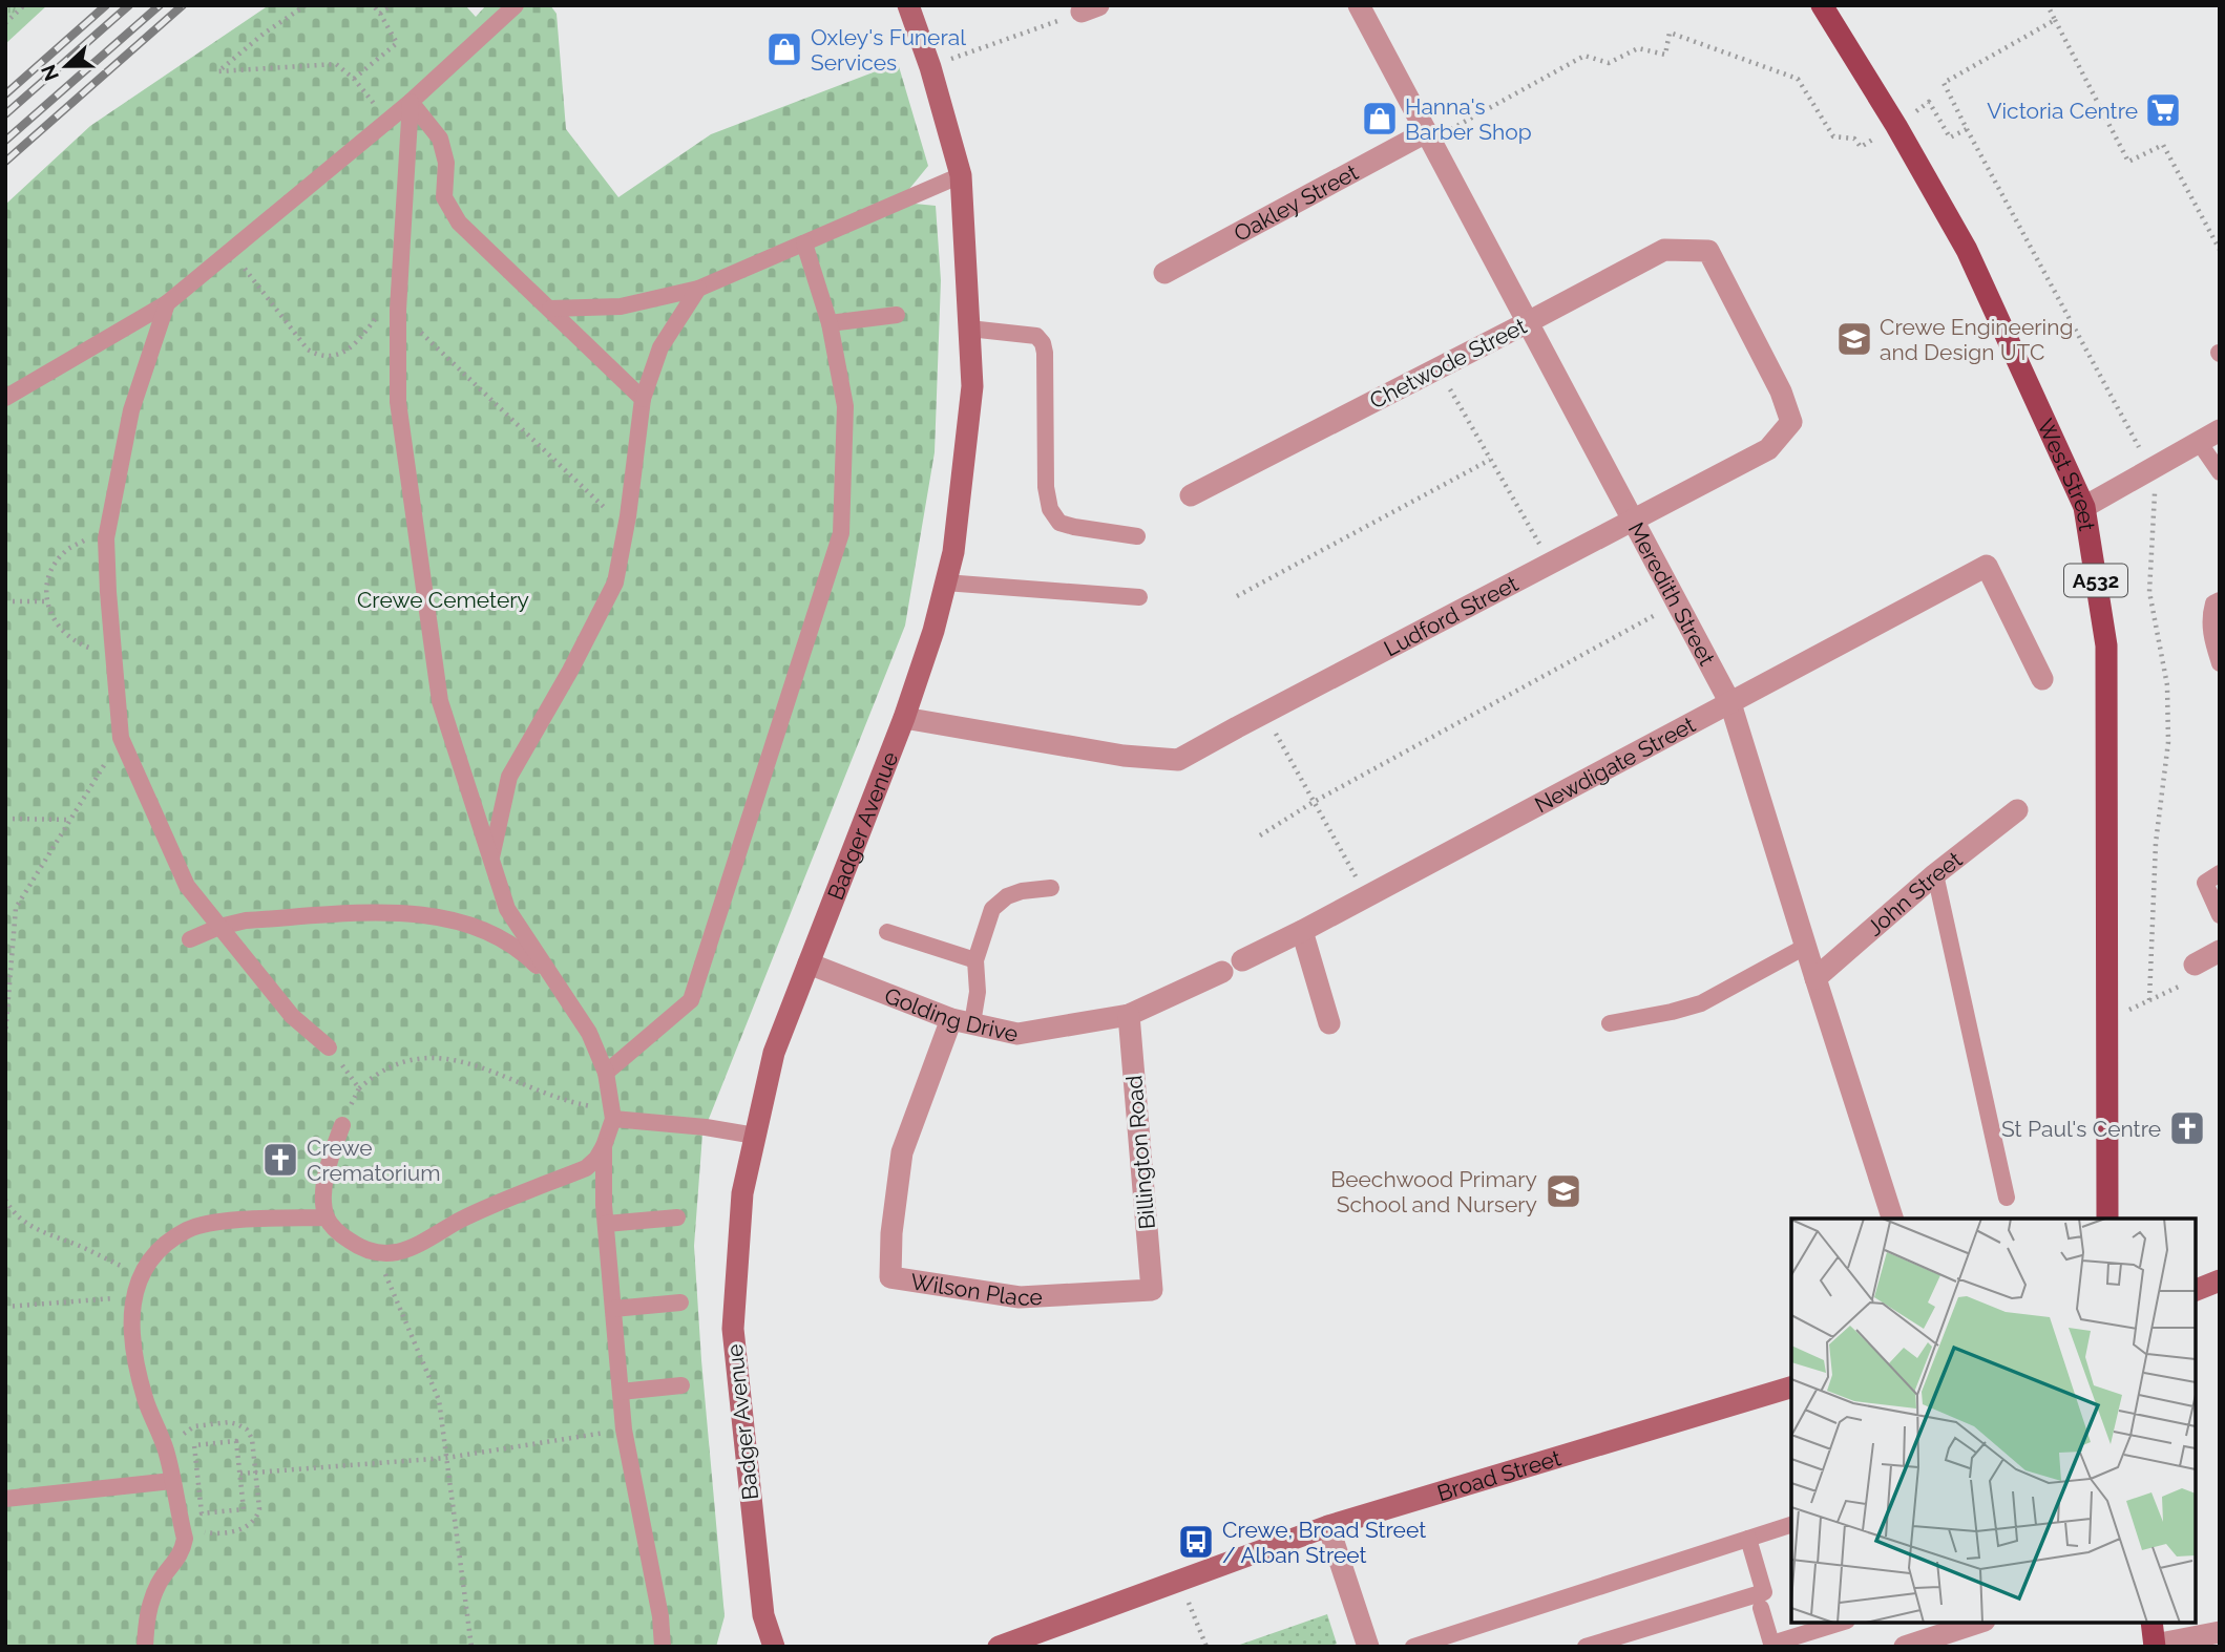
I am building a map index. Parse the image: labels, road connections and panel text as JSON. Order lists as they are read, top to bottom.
{
  "streets": {
    "main road": ["West Street", "A532"],
    "street": [
      "Oakley Street",
      "Chetwode Street",
      "Meredith Street",
      "Ludford Street",
      "Newdigate Street",
      "Badger Avenue",
      "John Street",
      "Golding Drive",
      "Billington Road",
      "Wilson Place",
      "Broad Street"
    ]
  },
  "crossings": [
    ["Oakley Street", "Meredith Street"],
    ["Chetwode Street", "Meredith Street"],
    ["Chetwode Street", "Ludford Street"],
    ["Meredith Street", "Ludford Street"],
    ["Meredith Street", "Newdigate Street"],
    ["Meredith Street", "John Street"],
    ["Ludford Street", "Badger Avenue"],
    ["Badger Avenue", "Golding Drive"],
    ["Golding Drive", "Billington Road"],
    ["Golding Drive", "Wilson Place"],
    ["Billington Road", "Wilson Place"]
  ],
  "parks": ["Crewe Cemetery"],
  "places": {
    "shop": ["Oxley's Funeral Services", "Hanna's Barber Shop"],
    "supermarket": ["Victoria Centre"],
    "school or university": ["Crewe Engineering and Design UTC", "Beechwood Primary School and Nursery"],
    "church": ["St Paul's Centre", "Crewe Crematorium"],
    "bus stop": ["Crewe, Broad Street / Alban Street"]
  },
  "north": "left"
}
